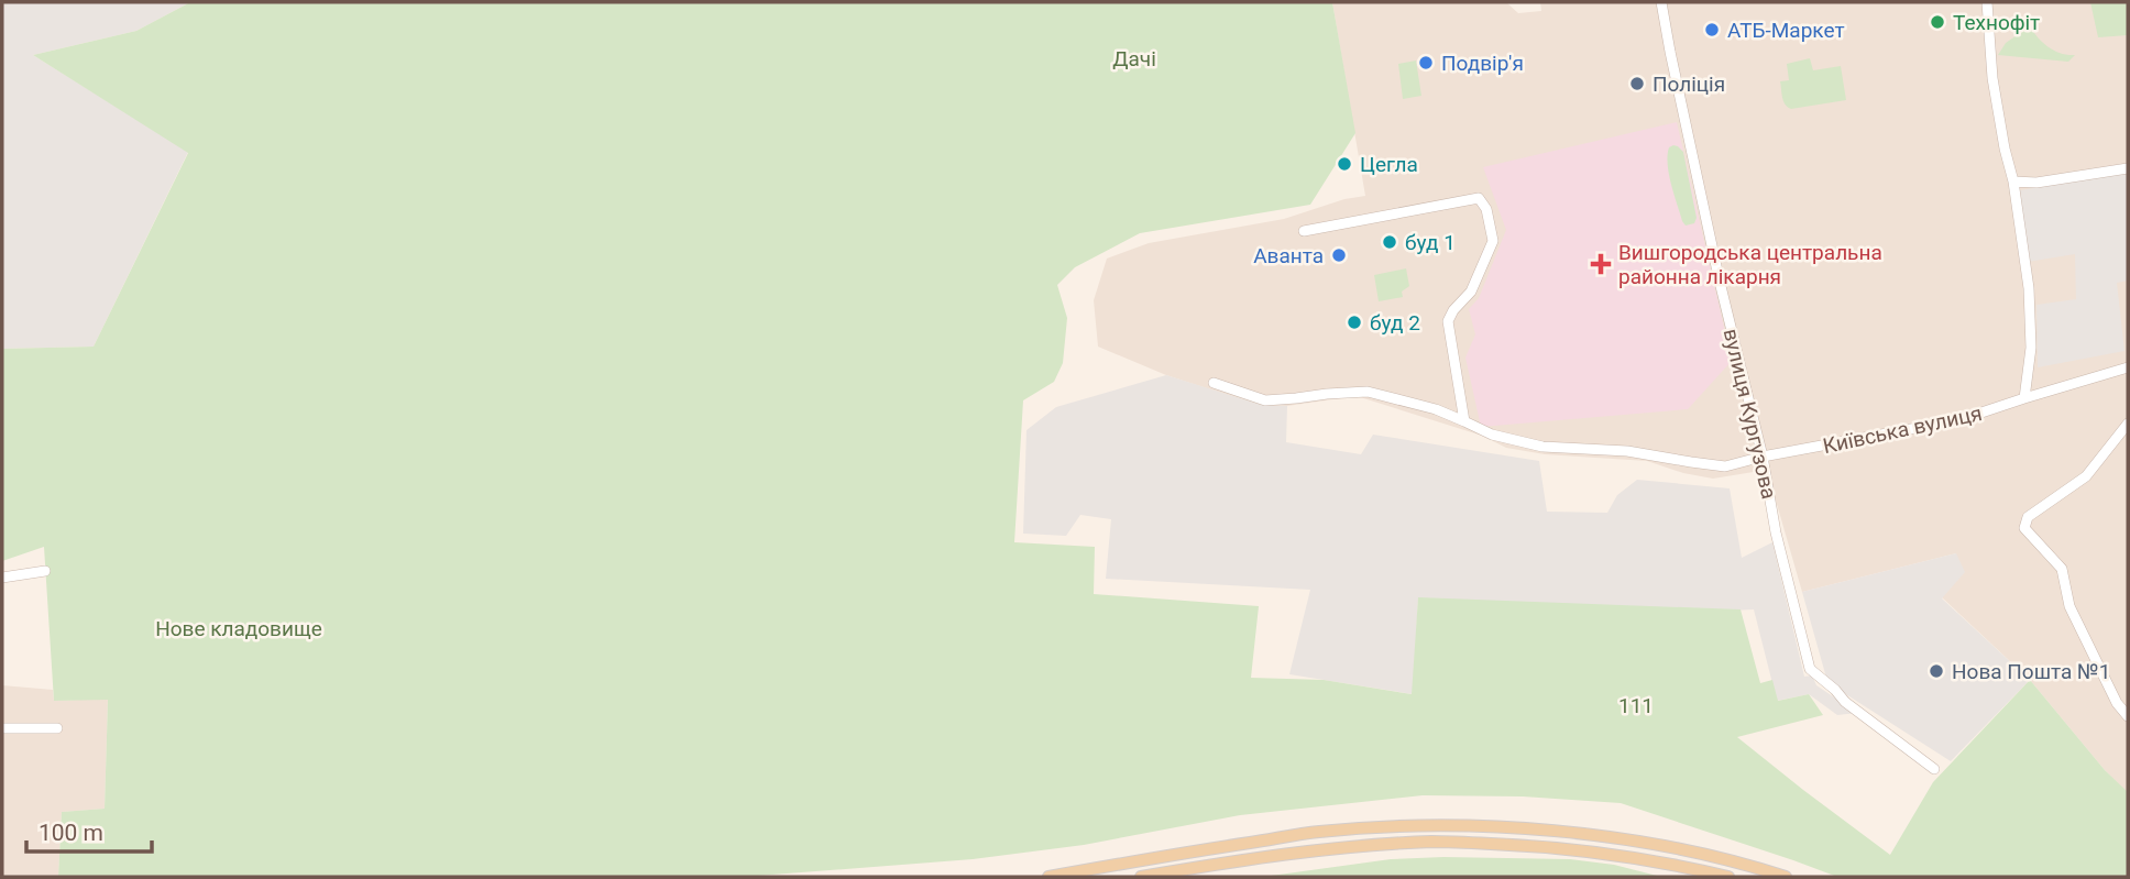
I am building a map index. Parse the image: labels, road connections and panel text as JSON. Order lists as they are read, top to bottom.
{
  "streets": {
    "street": ["вулиця Кургузова", "Київська вулиця"]
  },
  "crossings": [
    ["вулиця Кургузова", "Київська вулиця"]
  ],
  "parks": ["Дачі", "Нове кладовище", "111"],
  "places": {
    "other": [
      "Технофіт",
      "АТБ-Маркет",
      "Подвір'я",
      "Поліція",
      "Цегла",
      "буд 1",
      "Аванта",
      "буд 2",
      "Нова Пошта №1"
    ],
    "health": ["Вишгородська центральна районна лікарня"]
  },
  "scale_bar": "100 m"
}
